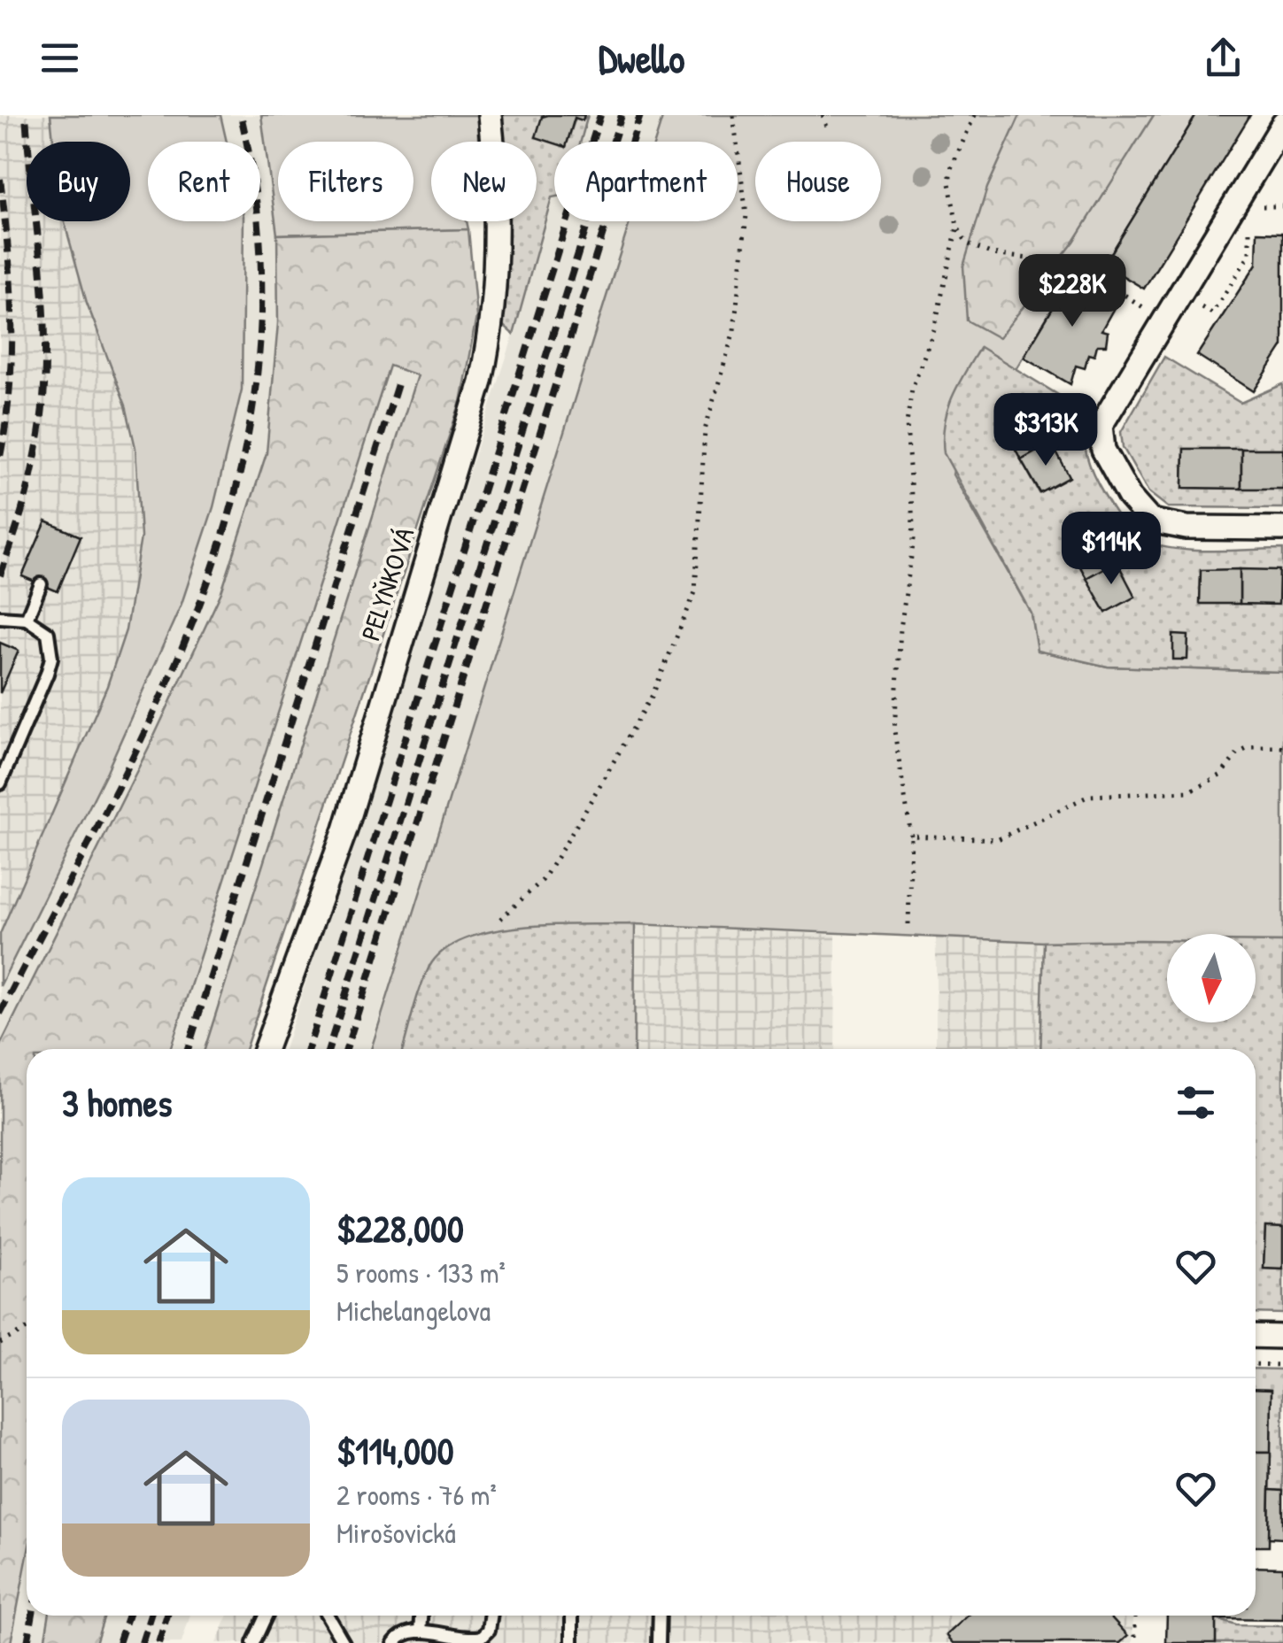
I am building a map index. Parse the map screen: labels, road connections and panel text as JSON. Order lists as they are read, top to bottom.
{
  "streets": {
    "street": ["PELYŇKOVÁ"]
  },
  "north": "bottom",
  "page": {
    "header": "Dwello",
    "chip": [
      "Buy",
      "Rent",
      "Filters",
      "New",
      "Apartment",
      "House"
    ],
    "price": ["$228K", "$313K", "$114K"],
    "heading": "3 homes",
    "list": [
      {
        "name": "$228,000",
        "note": "5 rooms · 133 m² · Michelangelova"
      },
      {
        "name": "$114,000",
        "note": "2 rooms · 76 m² · Mirošovická"
      }
    ]
  }
}
